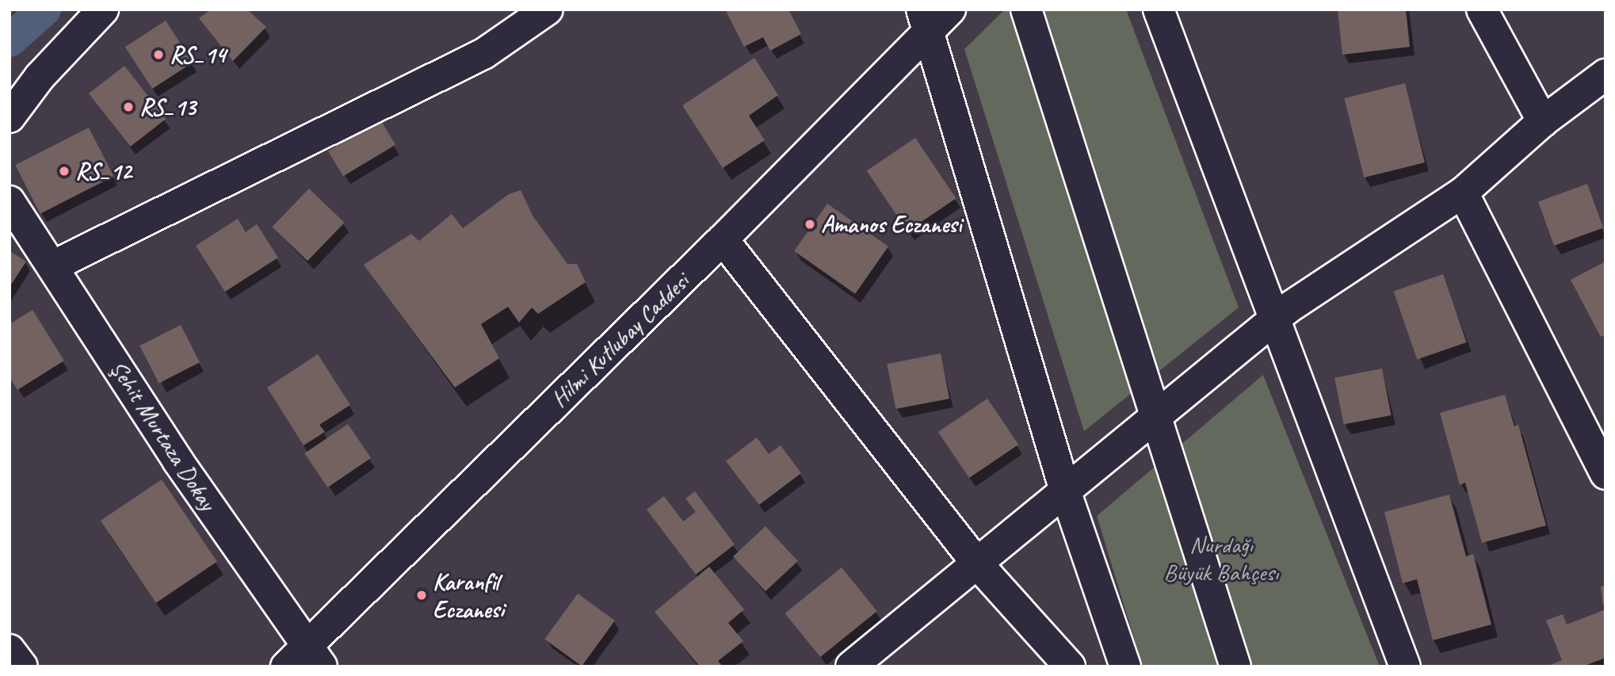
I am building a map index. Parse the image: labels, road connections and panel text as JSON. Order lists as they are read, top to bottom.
{
  "streets": {
    "street": ["Hilmi Kutlubay Caddesi", "Şehit Murtaza Dokay"]
  },
  "crossings": [
    ["Hilmi Kutlubay Caddesi", "Şehit Murtaza Dokay"]
  ],
  "parks": ["Nurdağı Büyük Bahçesı"],
  "places": [
    "RS_14",
    "RS_13",
    "RS_12",
    "Amanos Eczanesi",
    "Karanfil Eczanesi"
  ]
}
